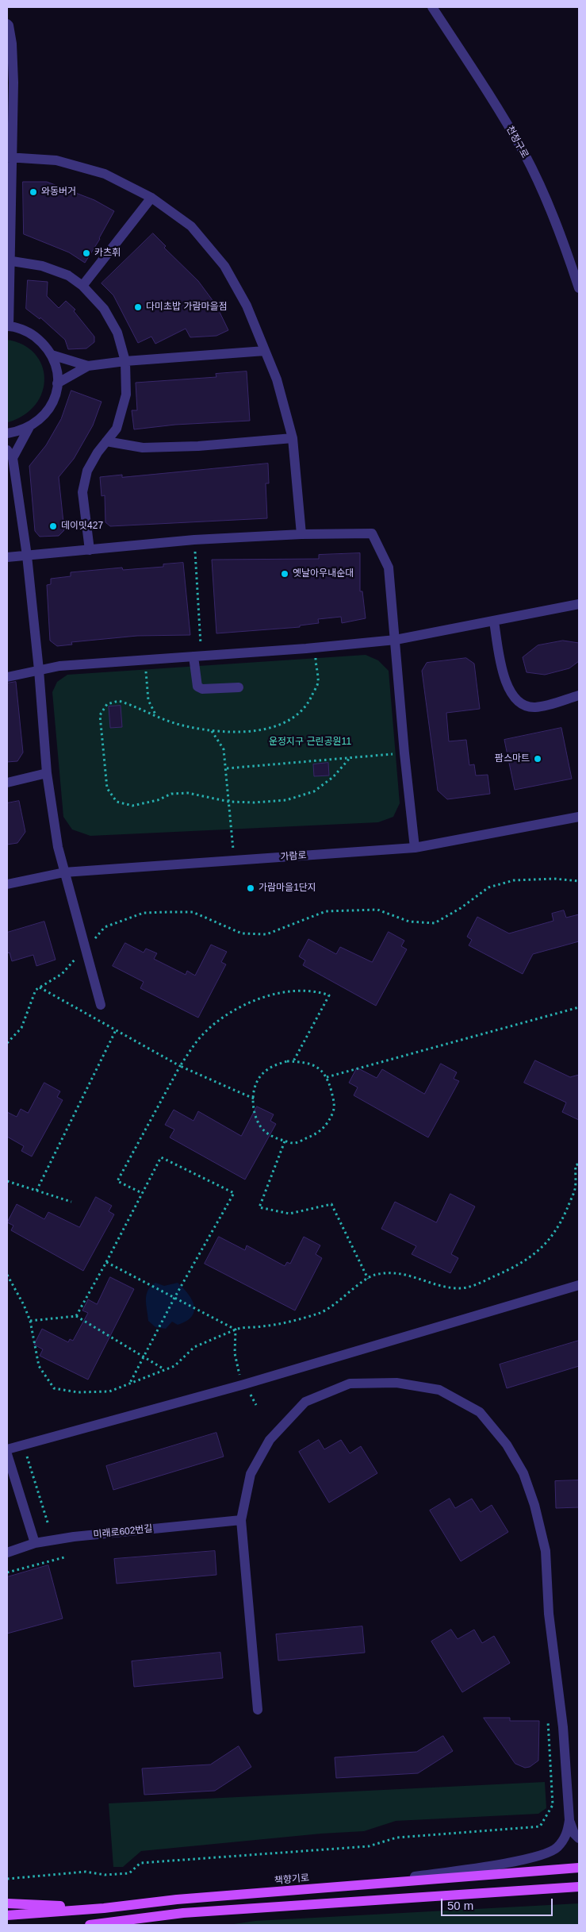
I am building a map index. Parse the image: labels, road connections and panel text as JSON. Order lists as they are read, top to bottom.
{
  "streets": {
    "main road": ["책향기로"],
    "street": ["천정구로", "가람로", "미래로602번길"]
  },
  "parks": ["운정지구 근린공원11"],
  "places": [
    "와동버거",
    "카츠휘",
    "다미초밥 가람마을점",
    "데이밋427",
    "옛날아우내순대",
    "팜스마트",
    "가람마을1단지"
  ],
  "scale_bar": "50 m"
}
